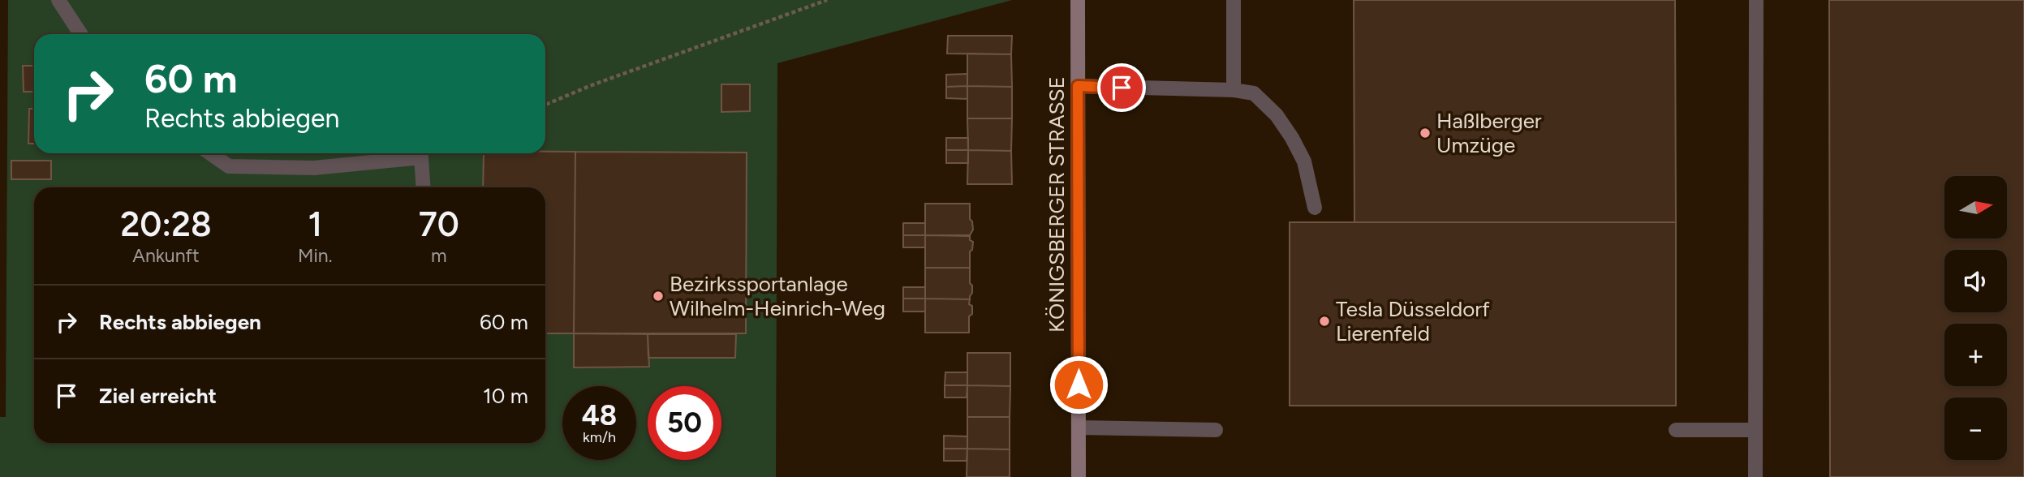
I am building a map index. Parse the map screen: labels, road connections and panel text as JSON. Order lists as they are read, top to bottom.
{
  "streets": {
    "main road": ["KÖNIGSBERGER STRASSE"]
  },
  "places": ["Haßlberger Umzüge", "Bezirkssportanlage Wilhelm-Heinrich-Weg", "Tesla Düsseldorf Lierenfeld"],
  "north": "right",
  "page": {
    "turn": ["60 m", "Rechts abbiegen"],
    "map_buttons": ["+", "−"],
    "eta": [
      "20:28",
      "Ankunft",
      "1",
      "Min.",
      "70",
      "m"
    ],
    "list": [
      {
        "name": "Rechts abbiegen",
        "value": "60 m"
      },
      {
        "name": "Ziel erreicht",
        "value": "10 m"
      }
    ],
    "speed": "48 km/h",
    "limit": "50"
  }
}
